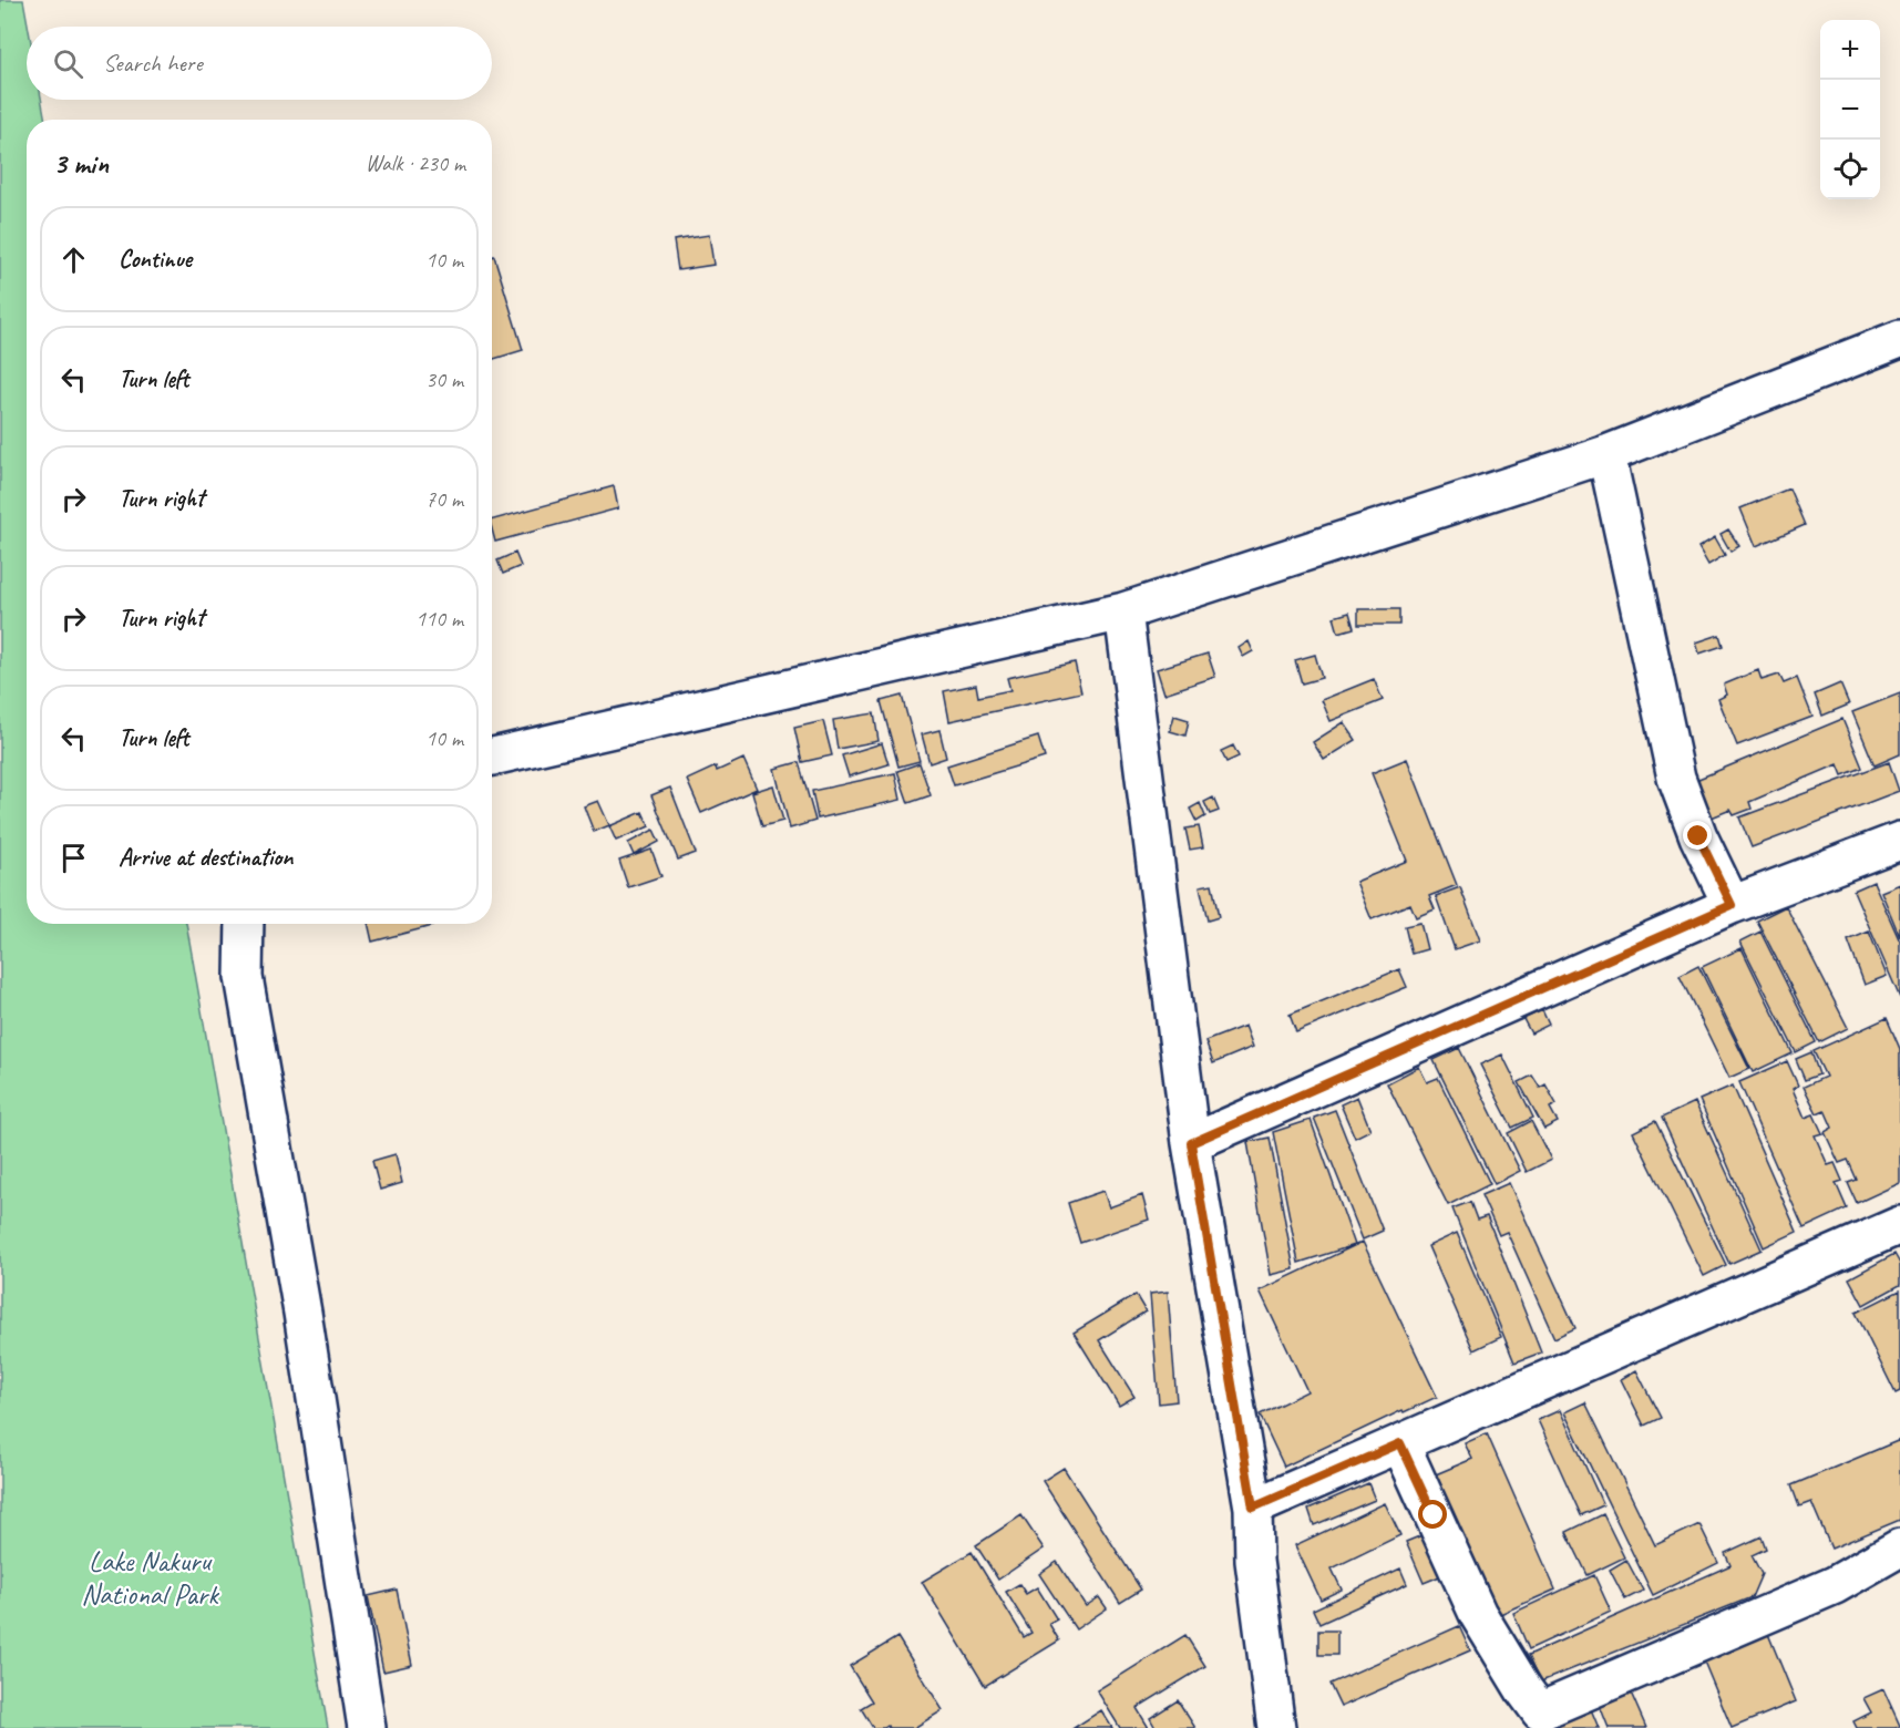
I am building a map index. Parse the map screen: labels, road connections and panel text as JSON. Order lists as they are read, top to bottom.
{
  "parks": ["Lake Nakuru National Park"],
  "page": {
    "map_buttons": ["+", "−"],
    "search": "Search here",
    "heading": ["3 min", "Walk · 230 m"],
    "list": [
      ["Continue", "10 m"],
      ["Turn left", "30 m"],
      ["Turn right", "70 m"],
      ["Turn right", "110 m"],
      ["Turn left", "10 m"],
      "Arrive at destination"
    ]
  }
}
